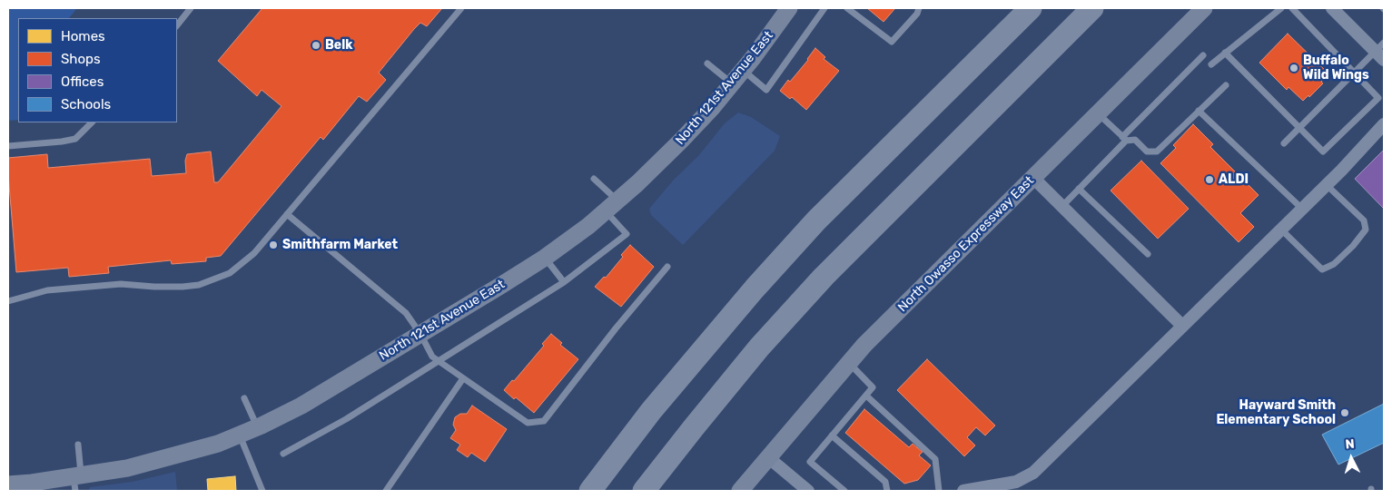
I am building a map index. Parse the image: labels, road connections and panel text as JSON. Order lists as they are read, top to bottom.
{
  "streets": {
    "street": ["North 121st Avenue East", "North Owasso Expressway East"]
  },
  "places": [
    "Belk",
    "Buffalo Wild Wings",
    "ALDI",
    "Smithfarm Market",
    "Hayward Smith Elementary School"
  ],
  "legend": [
    "Homes",
    "Shops",
    "Offices",
    "Schools"
  ],
  "north": "top"
}
